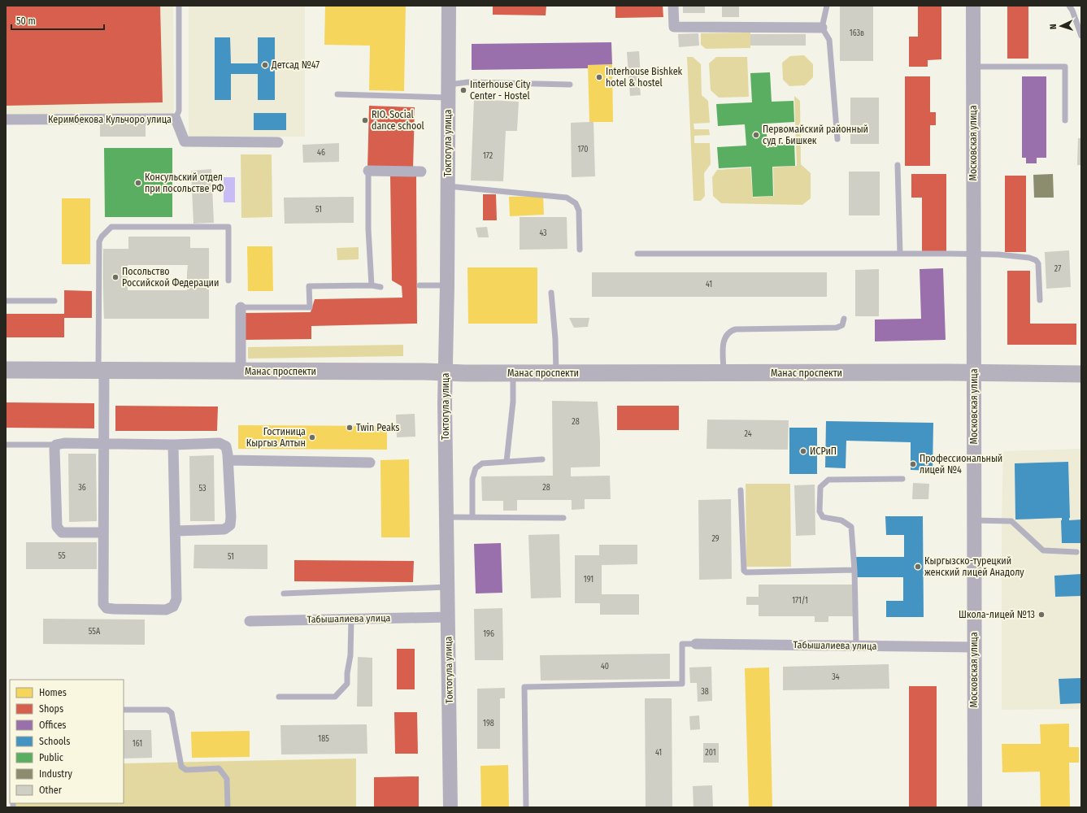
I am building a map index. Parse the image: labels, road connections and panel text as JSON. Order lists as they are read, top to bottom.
{
  "streets": {
    "main road": ["Токтогула улица", "Московская улица", "Манас проспекти"],
    "street": ["Керимбекова Кульчоро улица", "Табышалиева улица"]
  },
  "crossings": [
    ["Токтогула улица", "Манас проспекти"],
    ["Токтогула улица", "Табышалиева улица"],
    ["Московская улица", "Манас проспекти"],
    ["Московская улица", "Табышалиева улица"]
  ],
  "places": [
    "Детсад №47",
    "Interhouse Bishkek hotel & hostel",
    "Interhouse City Center - Hostel",
    "RIO. Social dance school",
    "Первомайский районный суд г. Бишкек",
    "Консульский отдел при посольстве РФ",
    "Посольство Российской Федерации",
    "Twin Peaks",
    "Гостиница Кыргыз Алтын",
    "ИСРиП",
    "Профессиональный лицей №4",
    "Кыргызско-турецкий женский лицей Анадолу",
    "Школа-лицей №13"
  ],
  "house_numbers": [
    "163в",
    "170",
    "46",
    "172",
    "51",
    "43",
    "27",
    "41",
    "28",
    "24",
    "36",
    "28",
    "53",
    "29",
    "55",
    "51",
    "191",
    "171/1",
    "55А",
    "196",
    "40",
    "34",
    "38",
    "198",
    "185",
    "161",
    "41",
    "201"
  ],
  "legend": [
    "Homes",
    "Shops",
    "Offices",
    "Schools",
    "Public",
    "Industry",
    "Other"
  ],
  "scale_bar": "50 m",
  "north": "left"
}
